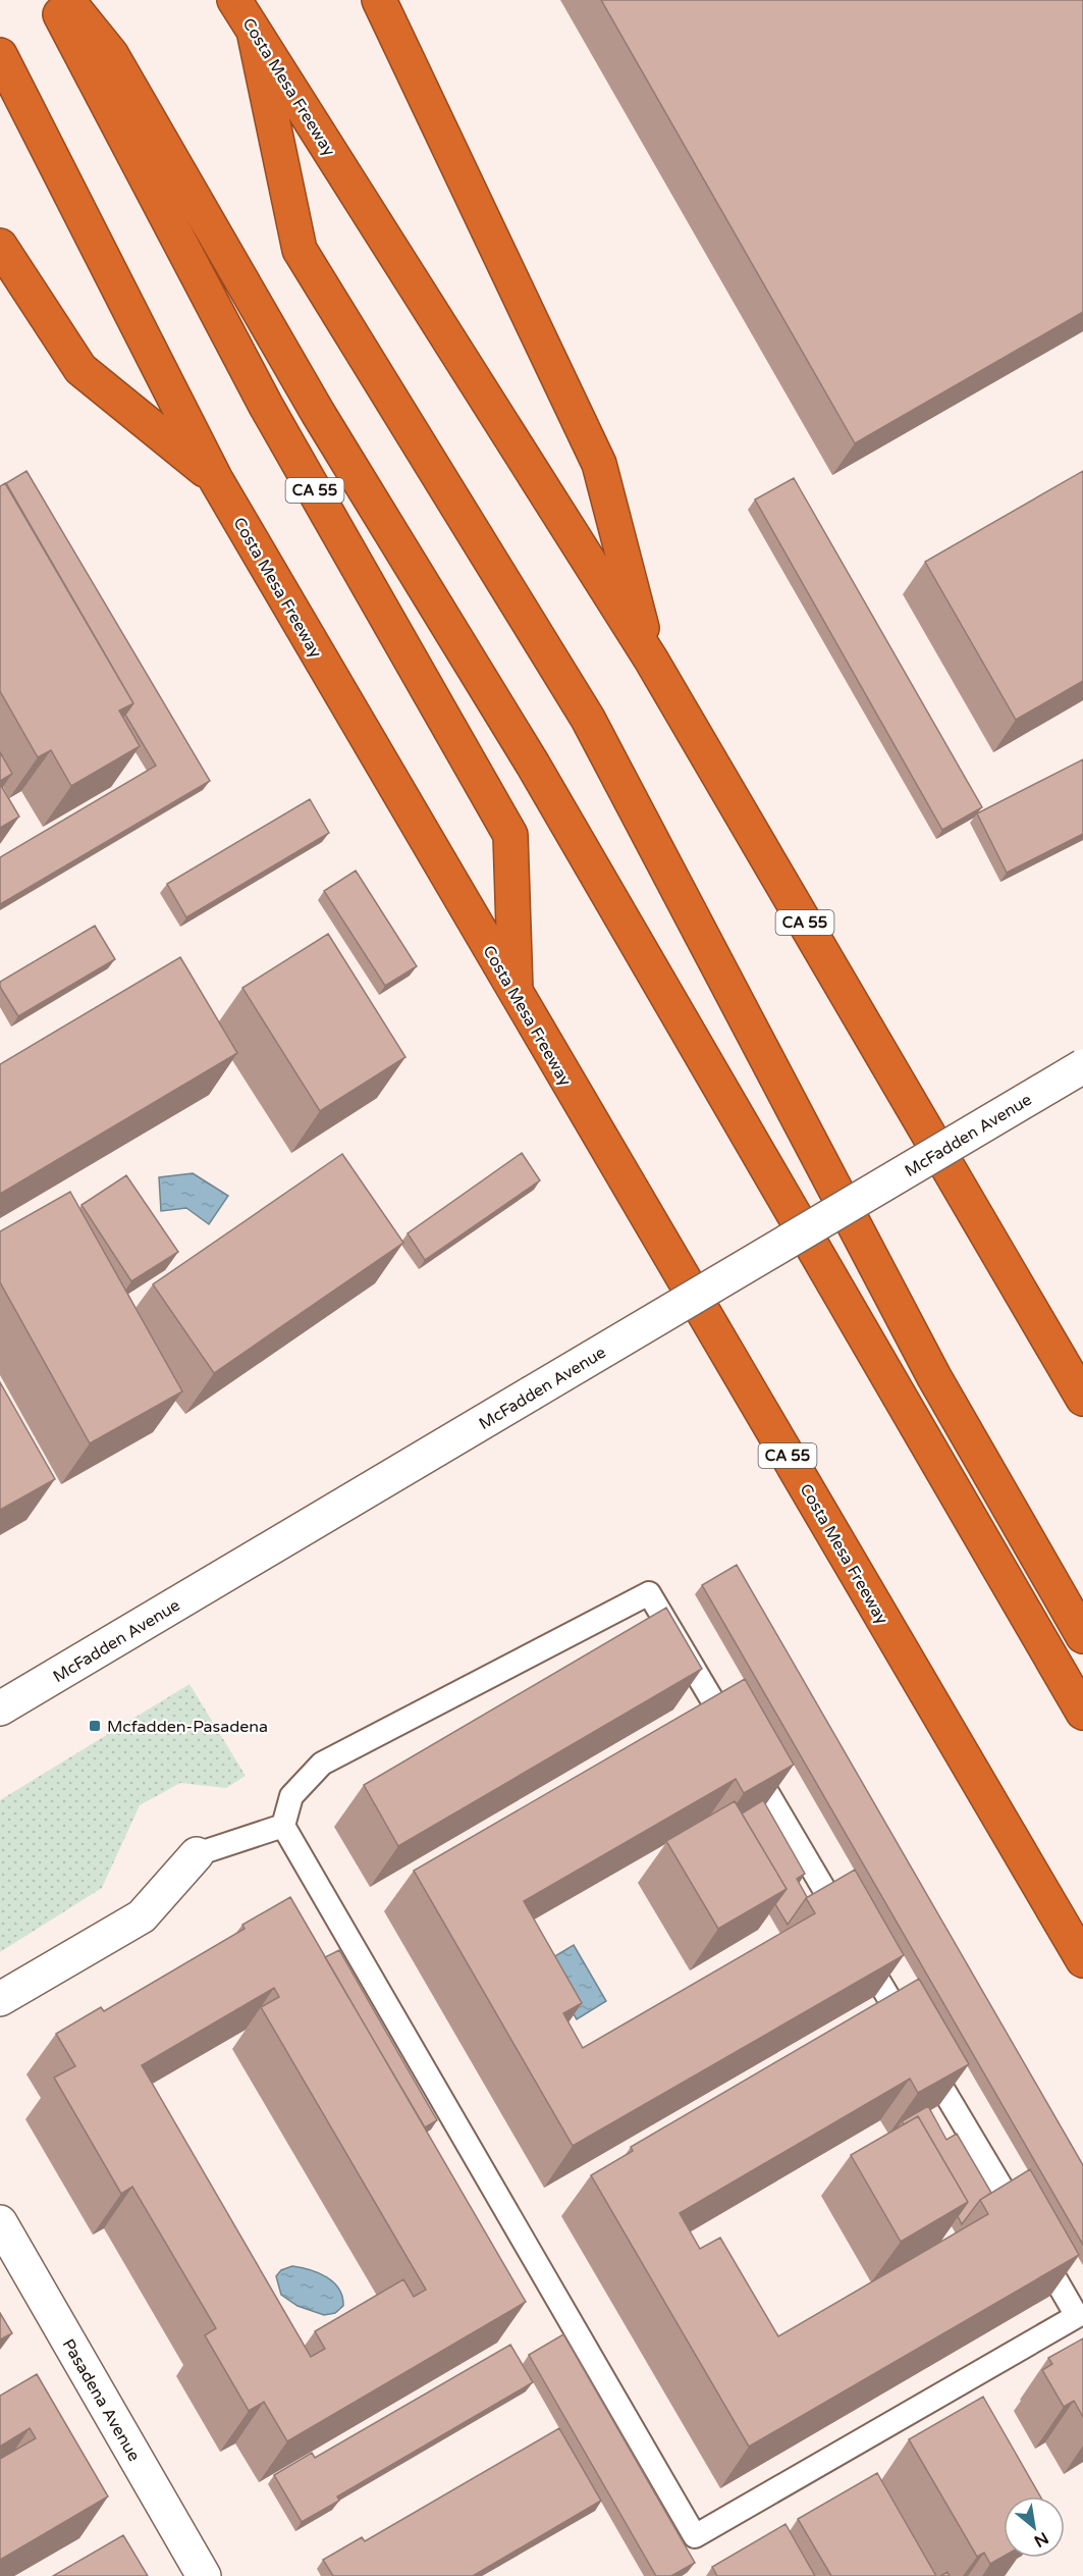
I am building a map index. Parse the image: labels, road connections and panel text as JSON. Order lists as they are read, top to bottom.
{
  "streets": {
    "highway": ["Costa Mesa Freeway", "CA 55"],
    "main road": ["McFadden Avenue", "Pasadena Avenue"]
  },
  "crossings": [
    ["Costa Mesa Freeway", "CA 55"]
  ],
  "places": {
    "transit": ["Mcfadden-Pasadena"]
  },
  "north": "bottom right"
}
